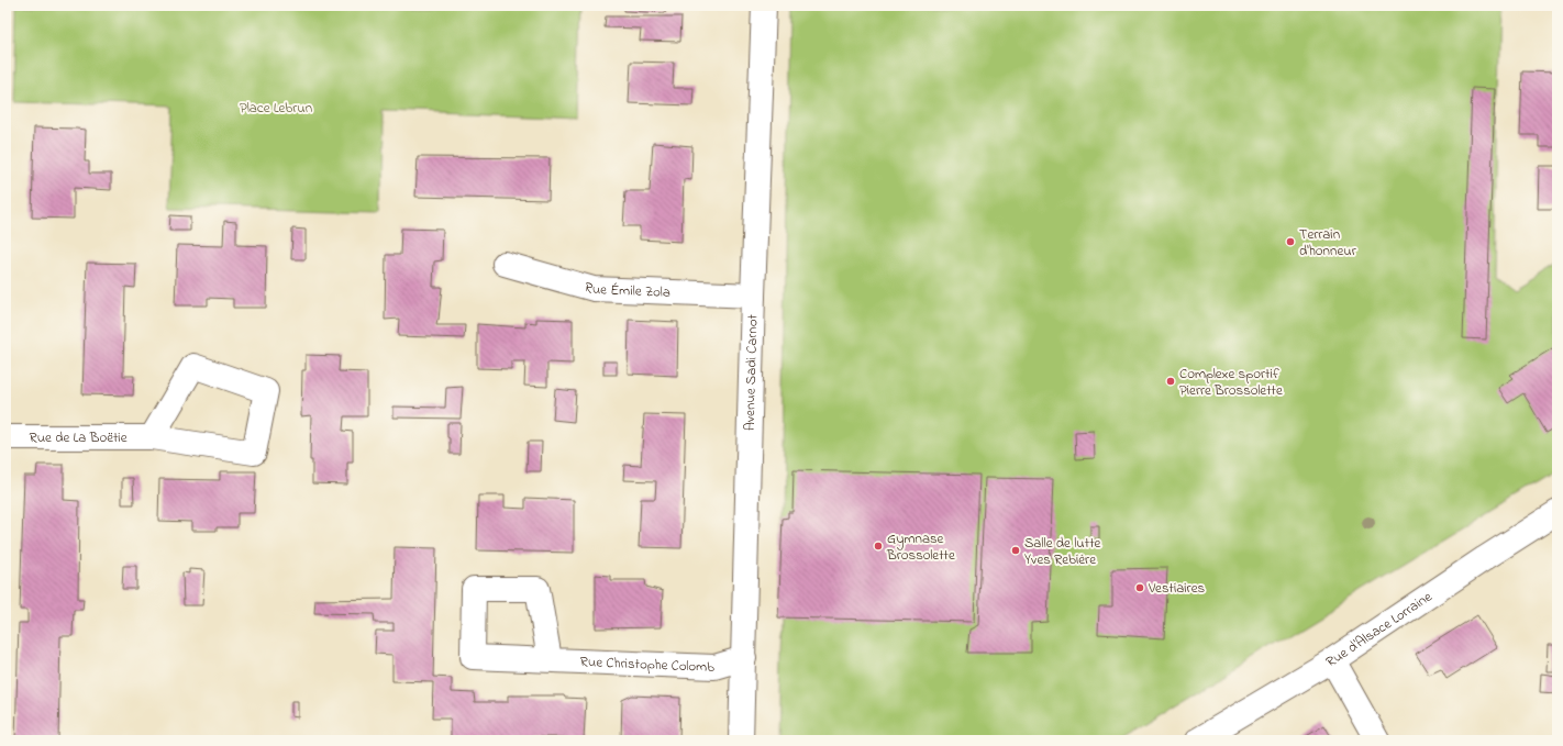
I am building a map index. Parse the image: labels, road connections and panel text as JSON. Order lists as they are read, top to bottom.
{
  "streets": {
    "street": [
      "Rue Émile Zola",
      "Avenue Sadi Carnot",
      "Rue de La Boëtie",
      "Rue d'Alsace Lorraine",
      "Rue Christophe Colomb"
    ]
  },
  "crossings": [
    ["Rue Émile Zola", "Avenue Sadi Carnot"],
    ["Avenue Sadi Carnot", "Rue Christophe Colomb"]
  ],
  "parks": ["Place Lebrun"],
  "places": [
    "Terrain d'honneur",
    "Complexe sportif Pierre Brossolette",
    "Gymnase Brossolette",
    "Salle de lutte Yves Rebière",
    "Vestiaires"
  ]
}
